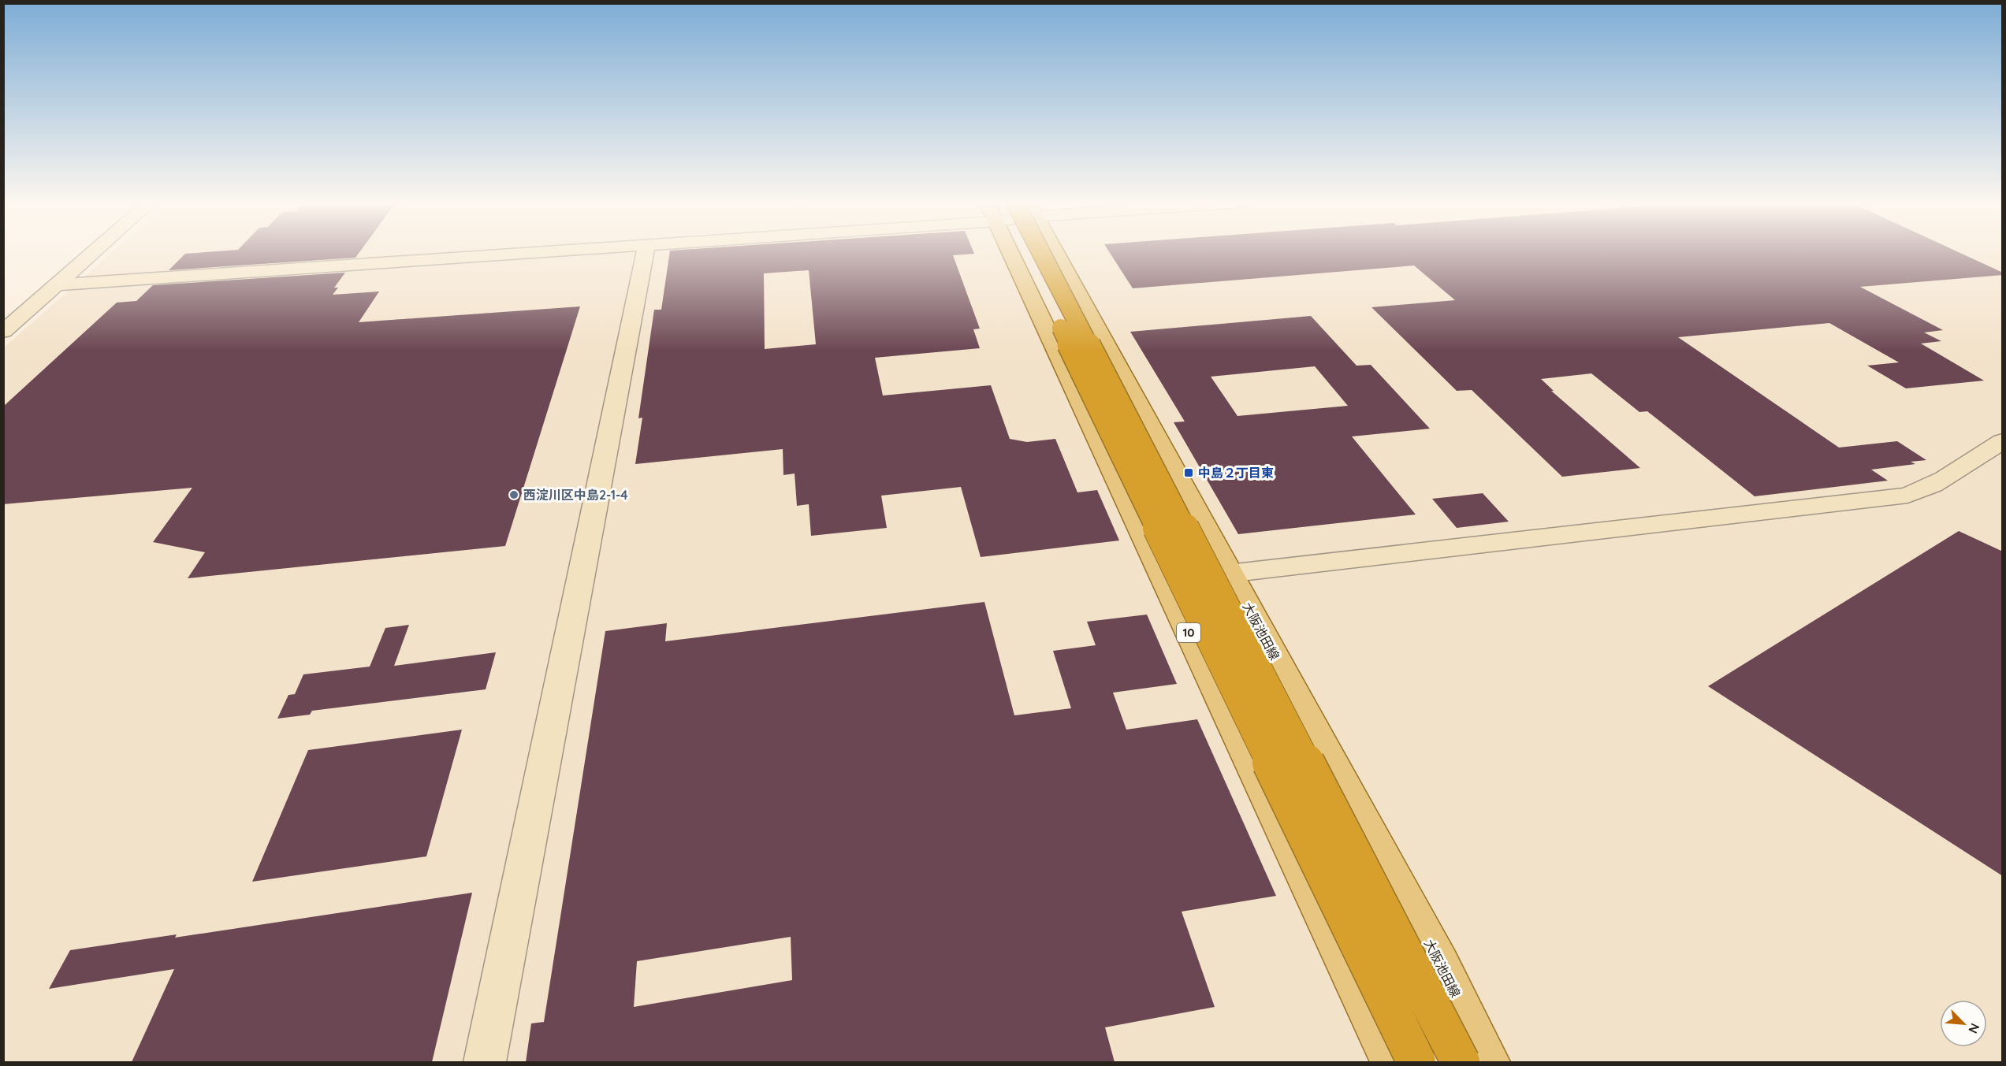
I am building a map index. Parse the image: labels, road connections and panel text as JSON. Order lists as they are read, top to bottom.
{
  "streets": {
    "main road": ["大阪池田線", "10"]
  },
  "places": {
    "transit": ["中島２丁目東"],
    "other": ["西淀川区中島2-1-4"]
  },
  "north": "bottom right"
}
